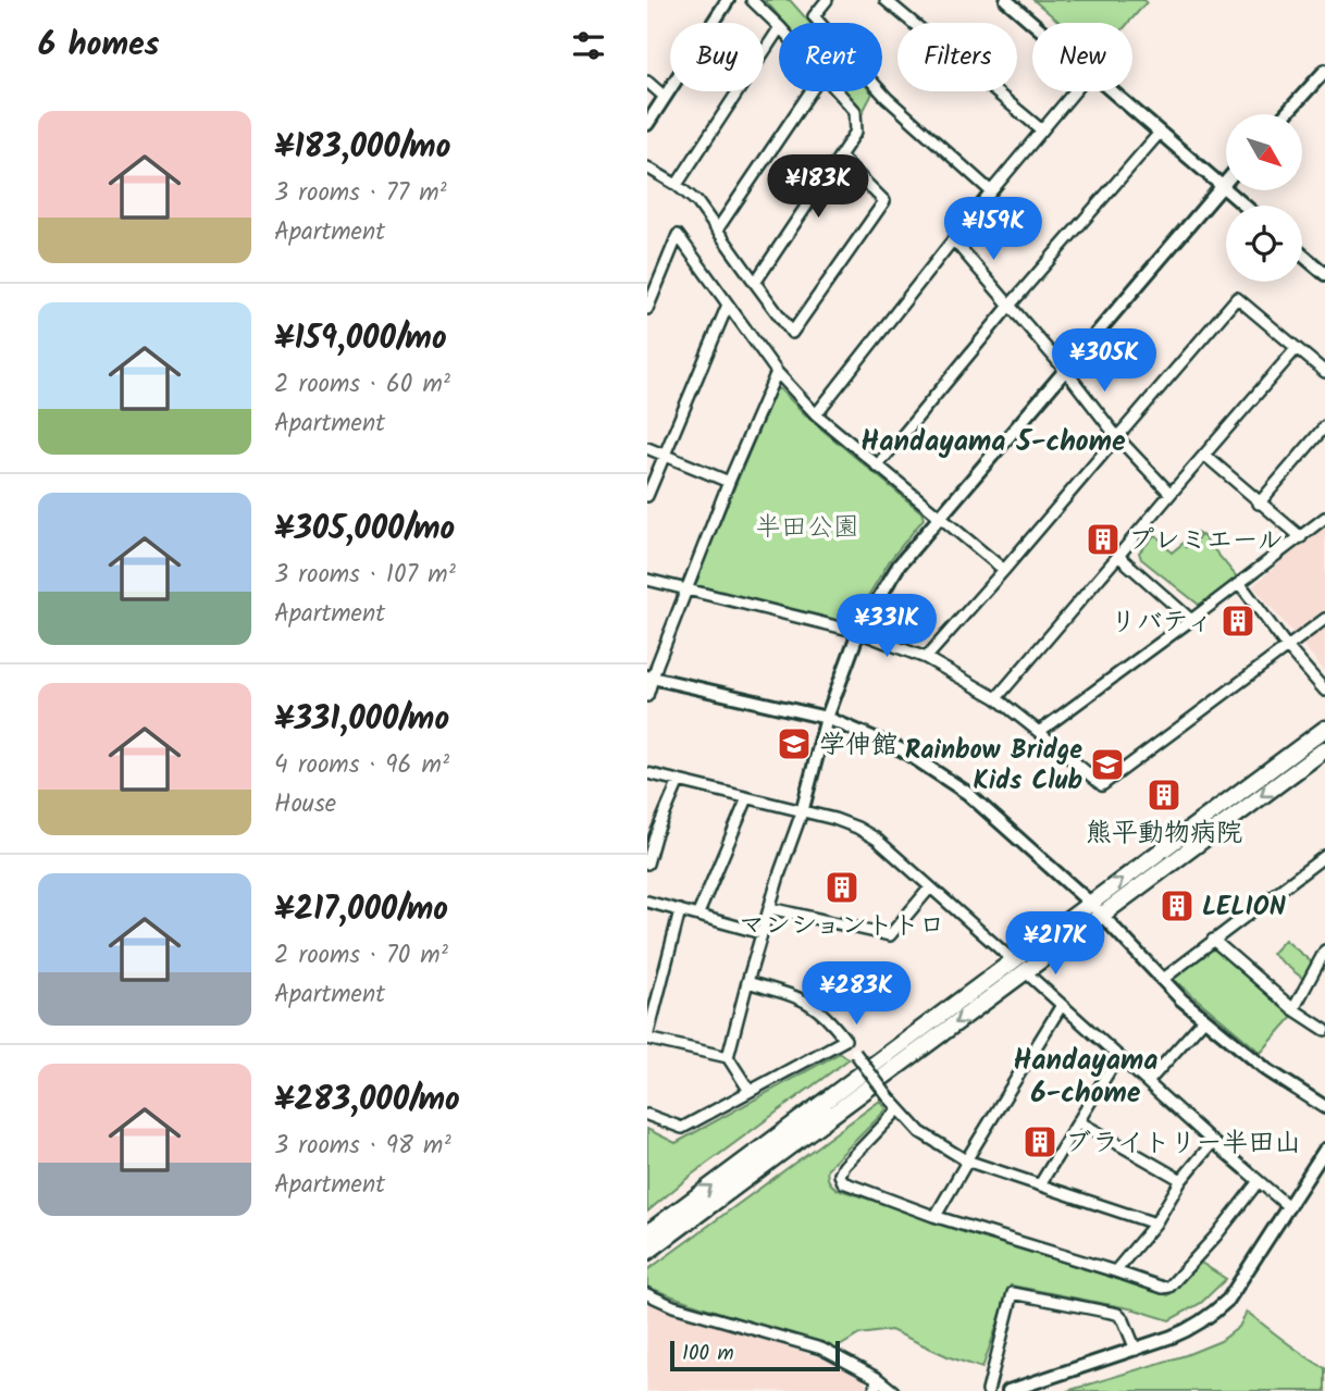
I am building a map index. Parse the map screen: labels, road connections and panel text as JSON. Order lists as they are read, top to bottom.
{
  "districts": ["Handayama 5-chome", "Handayama 6-chome"],
  "parks": ["半田公園"],
  "places": {
    "building": [
      "プレミエール",
      "リバティ",
      "熊平動物病院",
      "マンショントトロ",
      "LELION",
      "ブライトリー半田山"
    ],
    "school or university": ["学伸館", "Rainbow Bridge Kids Club"]
  },
  "scale_bar": "100 m",
  "north": "bottom right",
  "page": {
    "heading": "6 homes",
    "chip": [
      "Buy",
      "Rent",
      "Filters",
      "New"
    ],
    "list": [
      {
        "name": "¥183,000/mo",
        "note": "3 rooms · 77 m² · Apartment"
      },
      {
        "name": "¥159,000/mo",
        "note": "2 rooms · 60 m² · Apartment"
      },
      {
        "name": "¥305,000/mo",
        "note": "3 rooms · 107 m² · Apartment"
      },
      {
        "name": "¥331,000/mo",
        "note": "4 rooms · 96 m² · House"
      },
      {
        "name": "¥217,000/mo",
        "note": "2 rooms · 70 m² · Apartment"
      },
      {
        "name": "¥283,000/mo",
        "note": "3 rooms · 98 m² · Apartment"
      }
    ],
    "price": [
      "¥183K",
      "¥159K",
      "¥305K",
      "¥331K",
      "¥217K",
      "¥283K"
    ],
    "scale": "100 m"
  }
}
